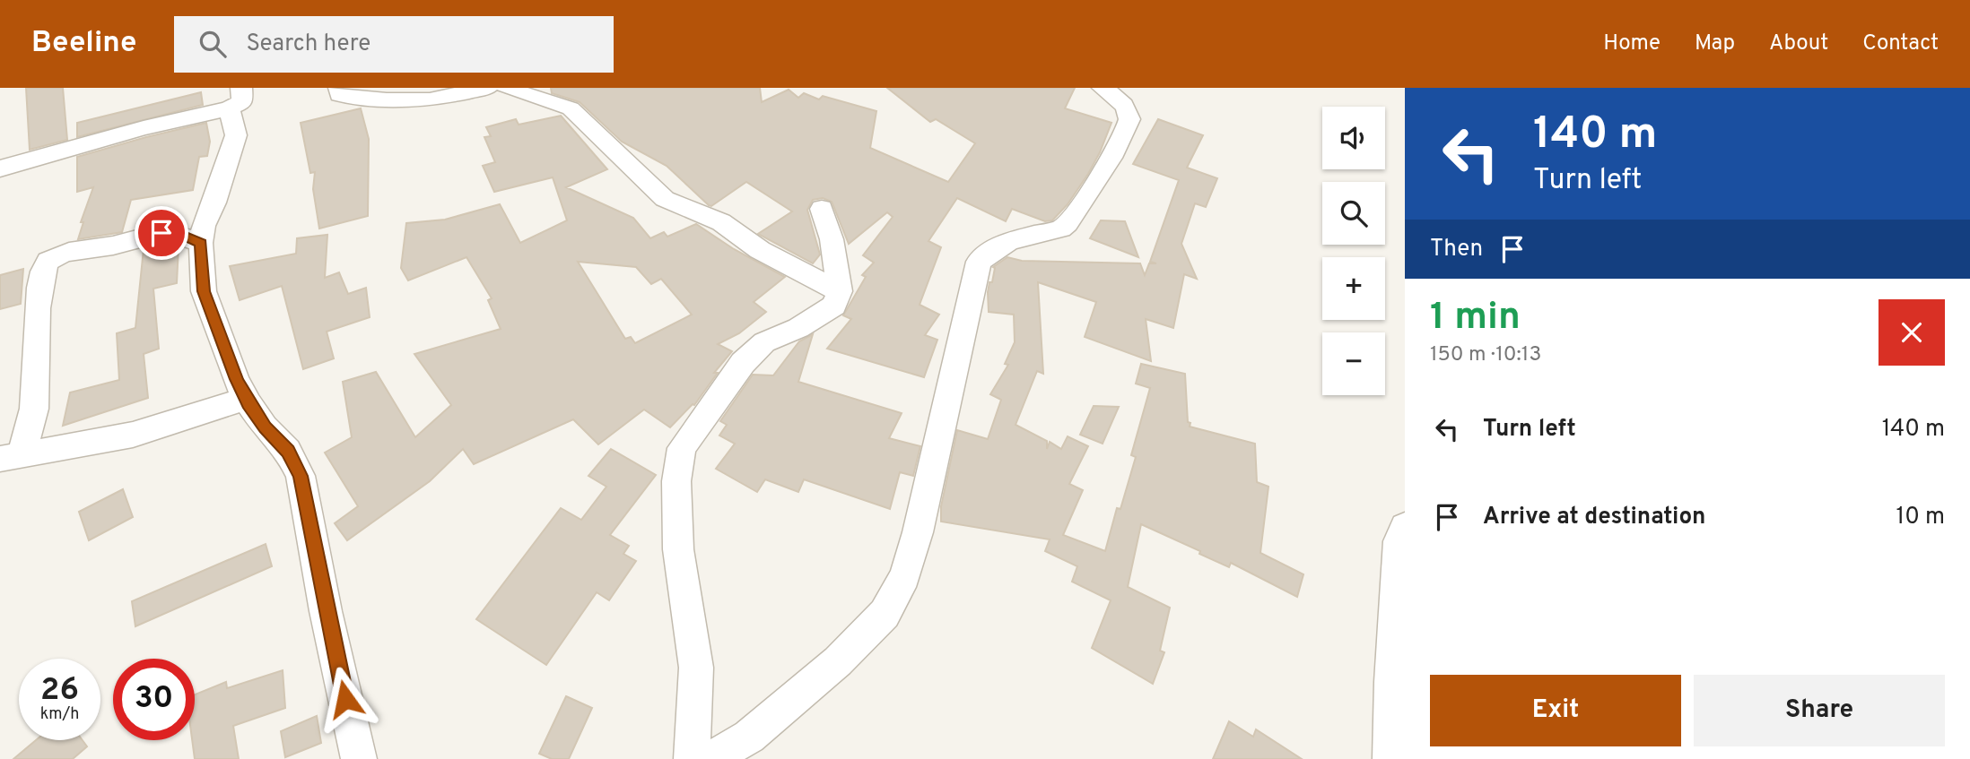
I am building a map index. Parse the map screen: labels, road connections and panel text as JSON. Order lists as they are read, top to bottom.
{
  "page": {
    "header": "Beeline",
    "search": "Search here",
    "nav": [
      "Home",
      "Map",
      "About",
      "Contact"
    ],
    "turn": ["140 m", "Turn left"],
    "map_buttons": ["+", "−"],
    "then": "Then",
    "heading": ["1 min", "150 m · 10:13"],
    "list": [
      {
        "name": "Turn left",
        "value": "140 m"
      },
      {
        "name": "Arrive at destination",
        "value": "10 m"
      }
    ],
    "speed": "26 km/h",
    "limit": "30",
    "buttons": ["Exit", "Share"]
  }
}
